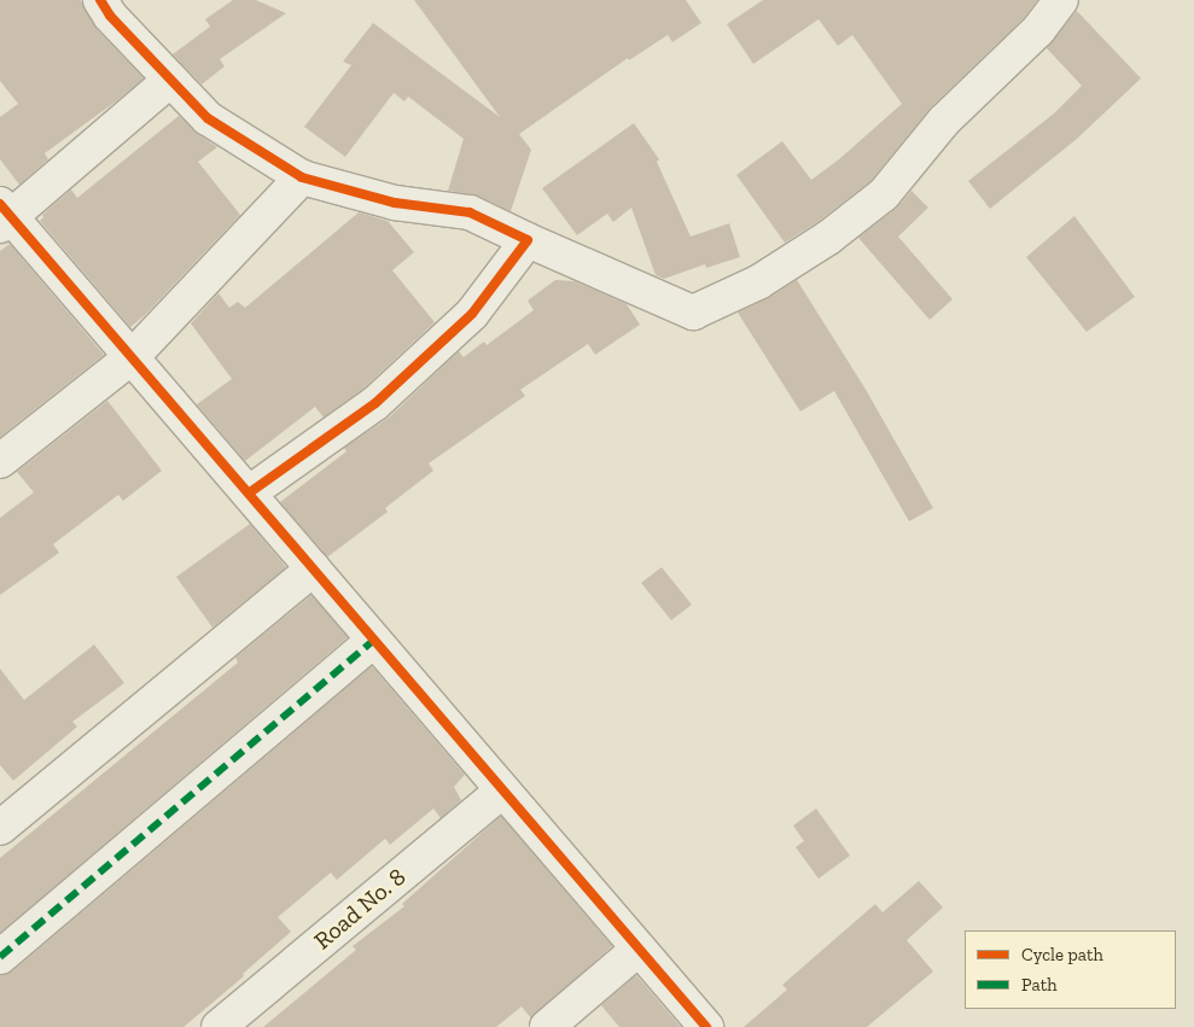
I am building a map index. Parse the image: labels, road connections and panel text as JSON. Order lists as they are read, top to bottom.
{
  "streets": {
    "street": ["Road No. 8"]
  },
  "legend": ["Cycle path", "Path"]
}
